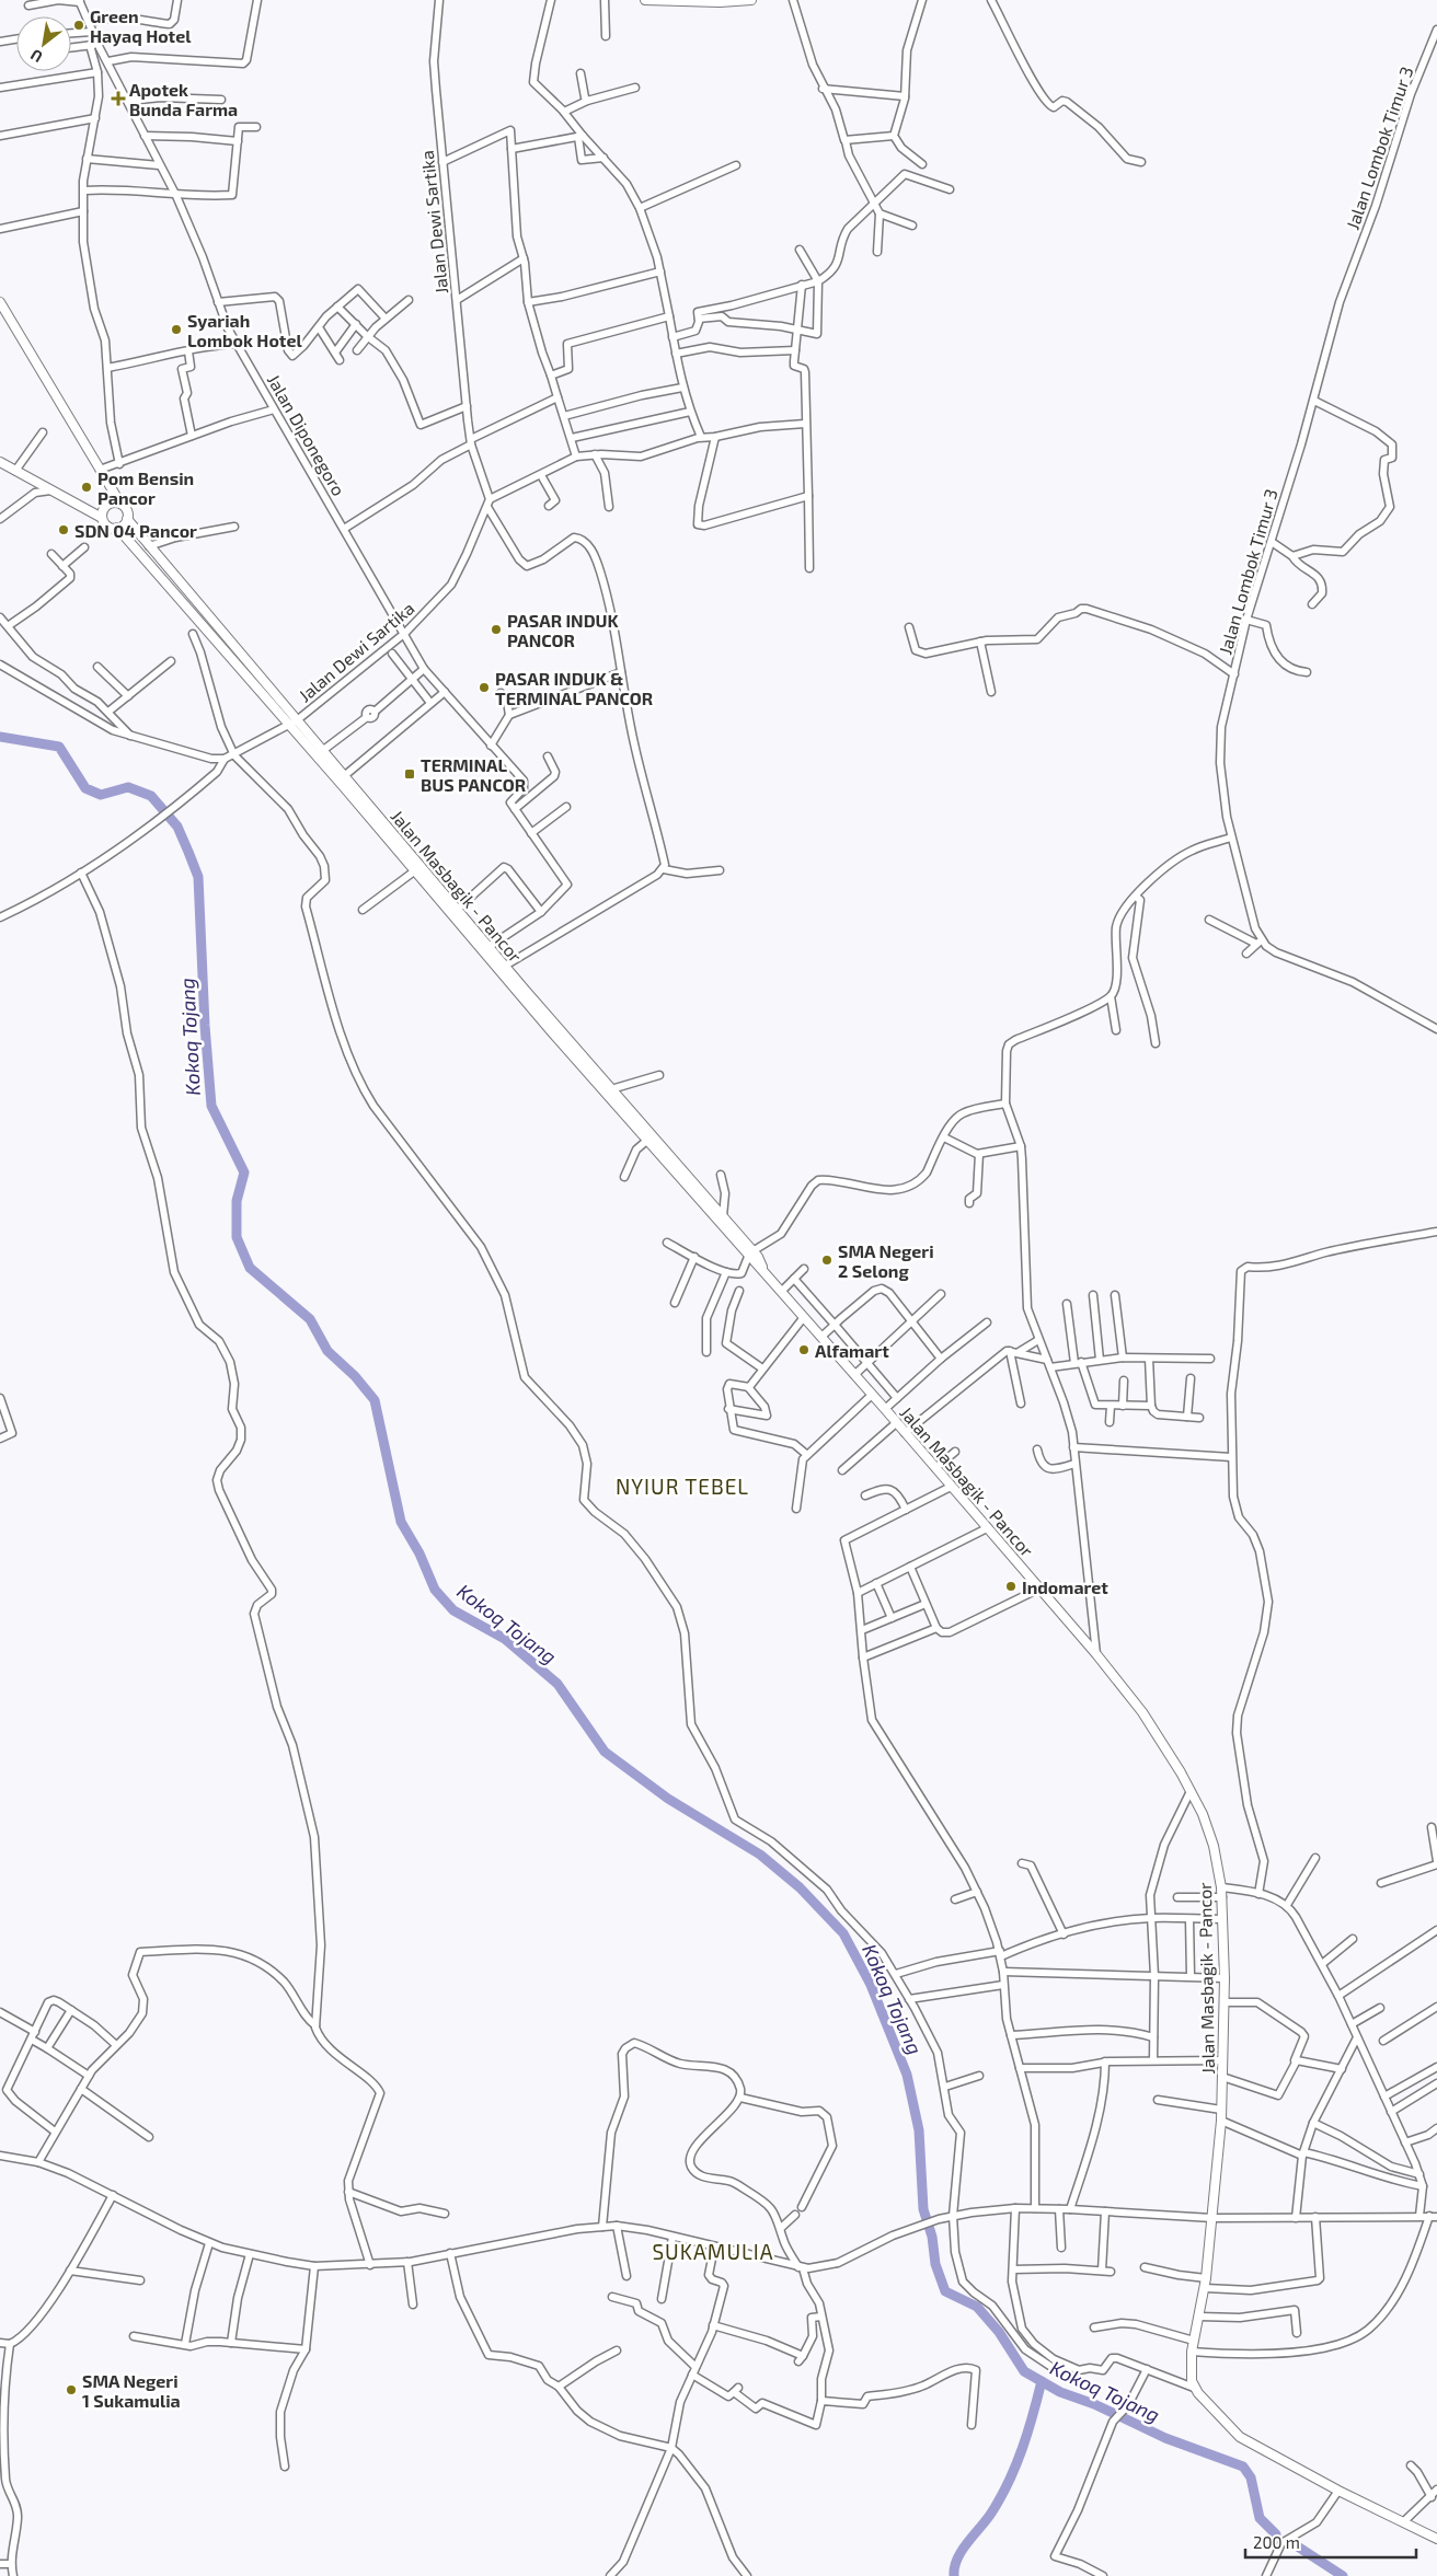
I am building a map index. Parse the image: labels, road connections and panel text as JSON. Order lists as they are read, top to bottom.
{
  "streets": {
    "main road": ["Jalan Masbagik - Pancor"],
    "street": ["Jalan Lombok Timur 3", "Jalan Dewi Sartika", "Jalan Diponegoro"]
  },
  "crossings": [
    ["Jalan Dewi Sartika", "Jalan Diponegoro"],
    ["Jalan Dewi Sartika", "Jalan Masbagik - Pancor"]
  ],
  "districts": ["NYIUR TEBEL", "SUKAMULIA"],
  "water": ["Kokoq Tojang"],
  "places": {
    "other": [
      "Green Hayaq Hotel",
      "Syariah Lombok Hotel",
      "Pom Bensin Pancor",
      "SDN 04 Pancor",
      "PASAR INDUK PANCOR",
      "PASAR INDUK & TERMINAL PANCOR",
      "SMA Negeri 2 Selong",
      "Alfamart",
      "Indomaret",
      "SMA Negeri 1 Sukamulia"
    ],
    "health": ["Apotek Bunda Farma"],
    "transit": ["TERMINAL BUS PANCOR"]
  },
  "scale_bar": "200 m",
  "north": "bottom left"
}
